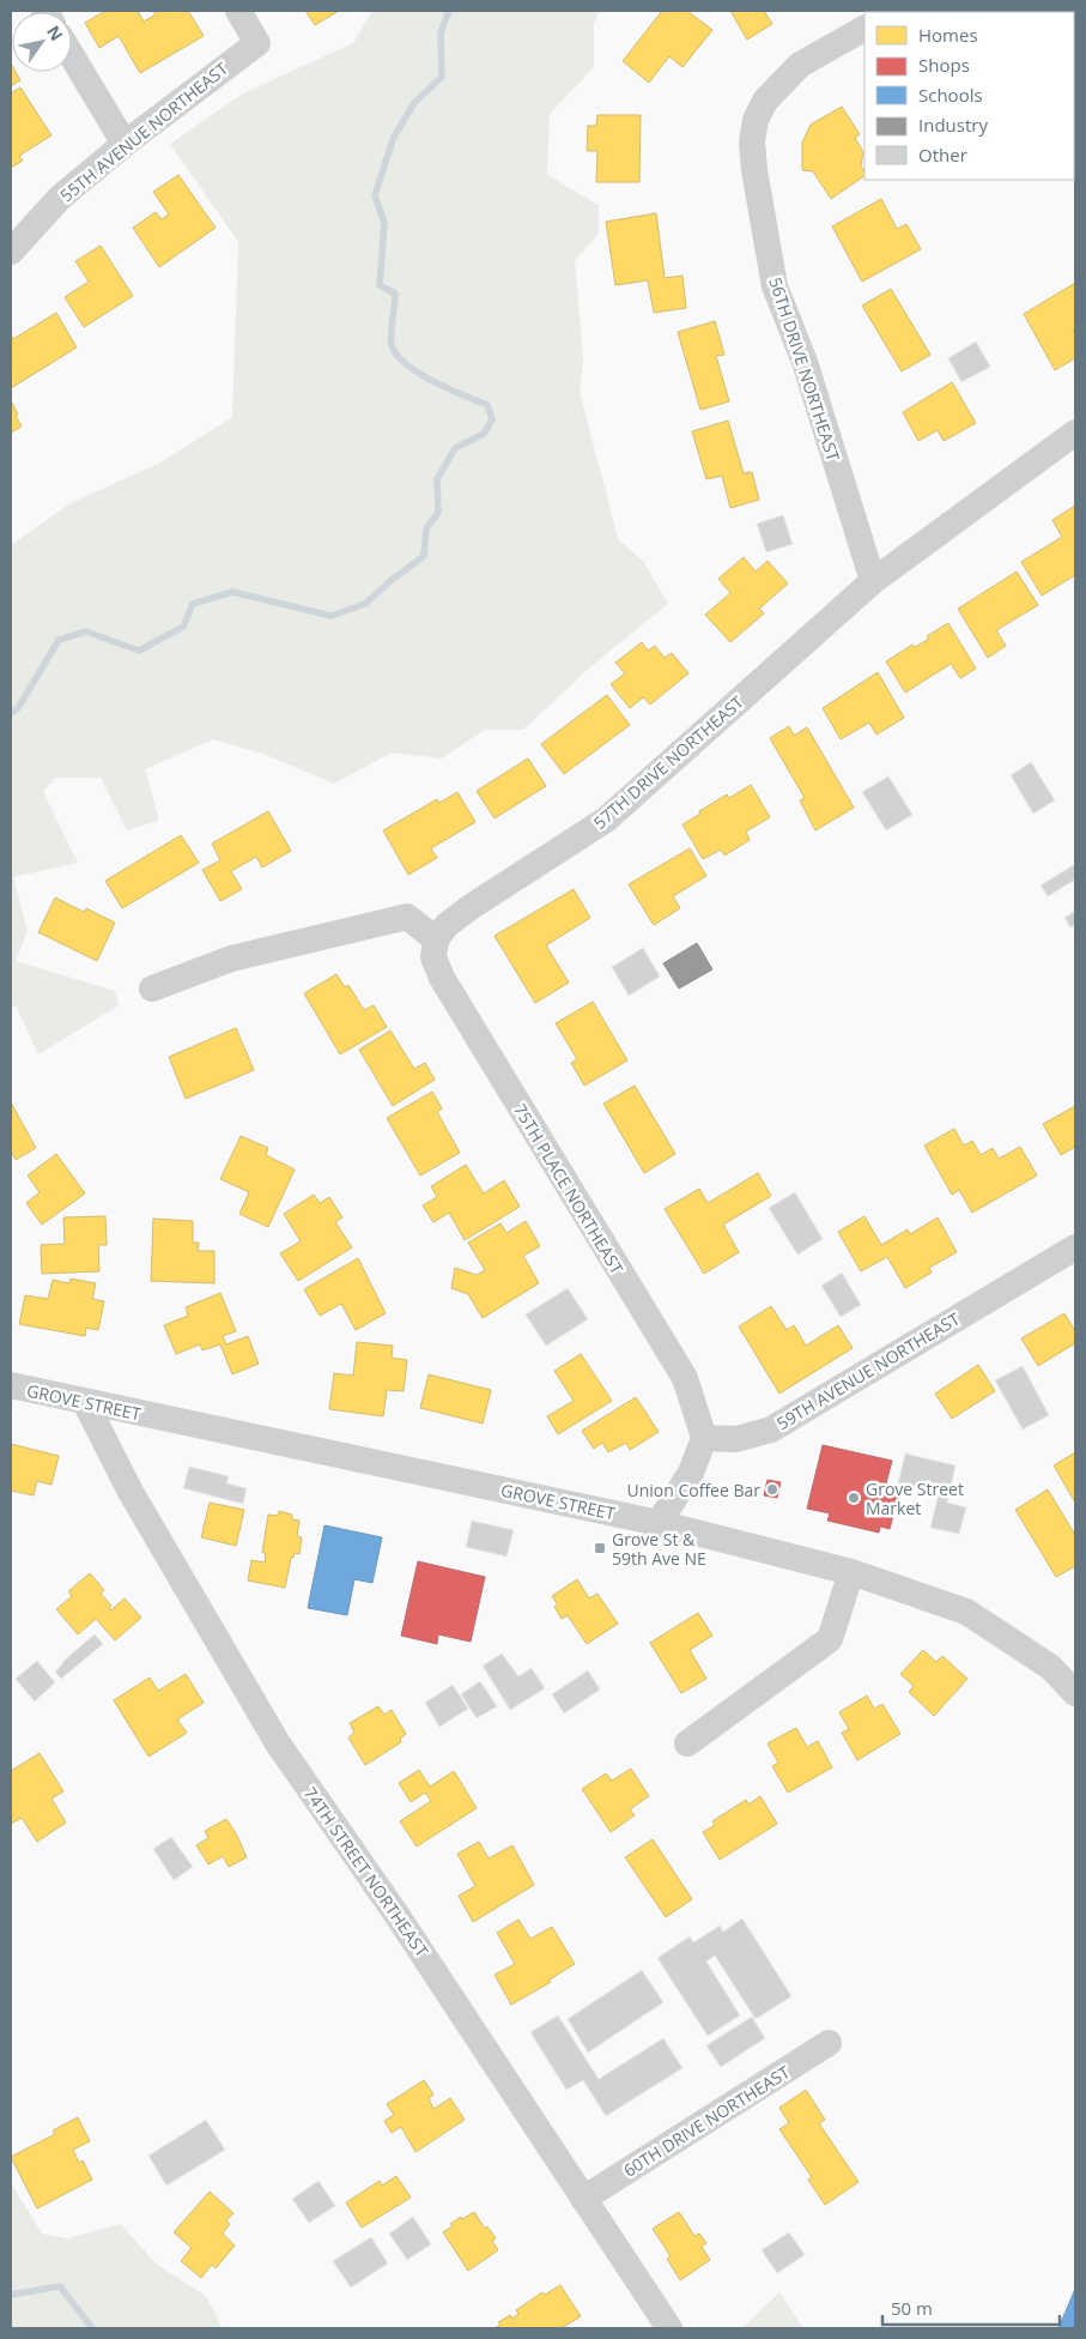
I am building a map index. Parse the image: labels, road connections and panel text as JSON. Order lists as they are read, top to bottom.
{
  "streets": {
    "street": [
      "55TH AVENUE NORTHEAST",
      "56TH DRIVE NORTHEAST",
      "57TH DRIVE NORTHEAST",
      "75TH PLACE NORTHEAST",
      "59TH AVENUE NORTHEAST",
      "GROVE STREET",
      "74TH STREET NORTHEAST",
      "60TH DRIVE NORTHEAST"
    ]
  },
  "crossings": [
    ["56TH DRIVE NORTHEAST", "57TH DRIVE NORTHEAST"],
    ["57TH DRIVE NORTHEAST", "75TH PLACE NORTHEAST"],
    ["75TH PLACE NORTHEAST", "59TH AVENUE NORTHEAST"],
    ["GROVE STREET", "74TH STREET NORTHEAST"],
    ["74TH STREET NORTHEAST", "60TH DRIVE NORTHEAST"]
  ],
  "places": {
    "other": ["Union Coffee Bar", "Grove Street Market"],
    "transit": ["Grove St & 59th Ave NE"]
  },
  "legend": [
    "Homes",
    "Shops",
    "Schools",
    "Industry",
    "Other"
  ],
  "scale_bar": "50 m",
  "north": "top right"
}
